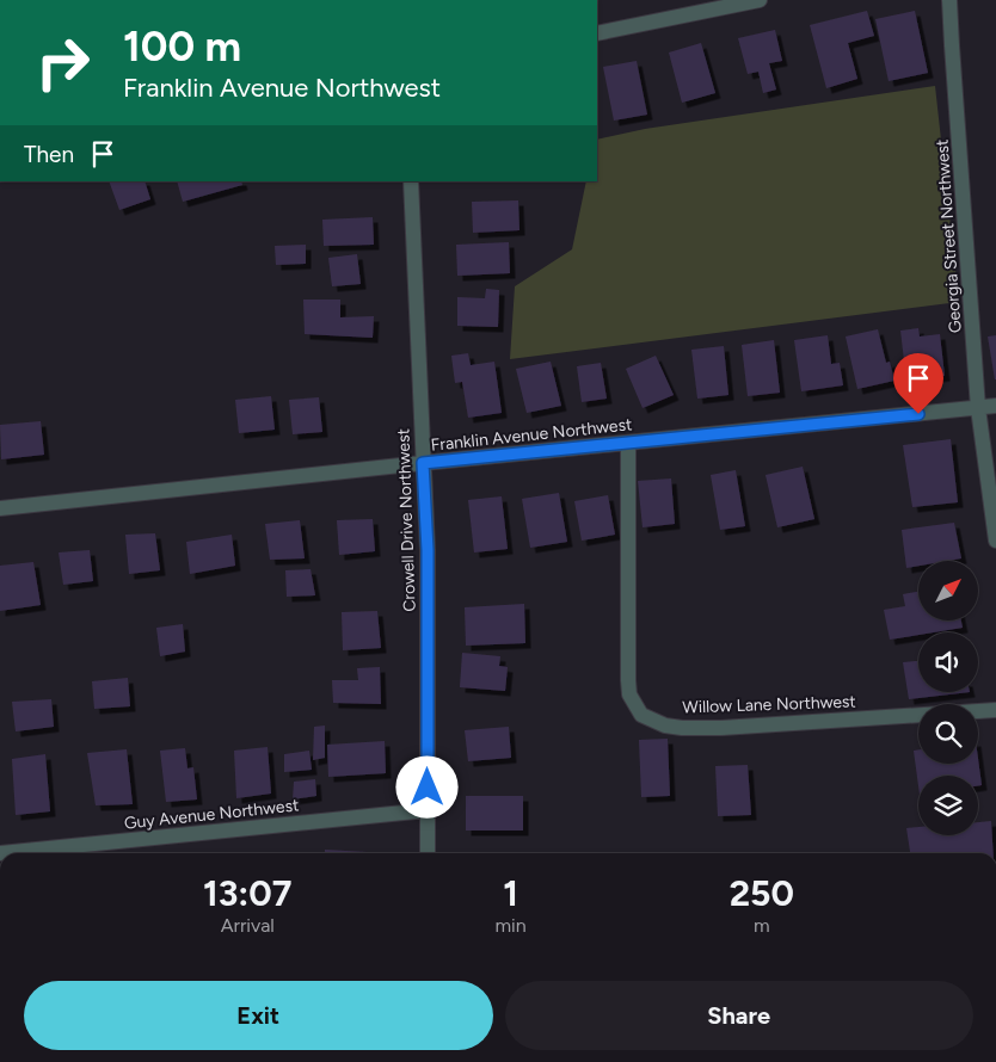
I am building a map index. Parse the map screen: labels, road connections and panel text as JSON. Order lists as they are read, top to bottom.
{
  "streets": {
    "street": [
      "Georgia Street Northwest",
      "Franklin Avenue Northwest",
      "Crowell Drive Northwest",
      "Willow Lane Northwest",
      "Guy Avenue Northwest"
    ]
  },
  "crossings": [
    ["Georgia Street Northwest", "Franklin Avenue Northwest"],
    ["Franklin Avenue Northwest", "Crowell Drive Northwest"],
    ["Franklin Avenue Northwest", "Willow Lane Northwest"],
    ["Crowell Drive Northwest", "Guy Avenue Northwest"]
  ],
  "north": "top right",
  "page": {
    "turn": ["100 m", "Franklin Avenue Northwest"],
    "then": "Then",
    "eta": [
      "13:07",
      "Arrival",
      "1",
      "min",
      "250",
      "m"
    ],
    "buttons": ["Exit", "Share"]
  }
}
